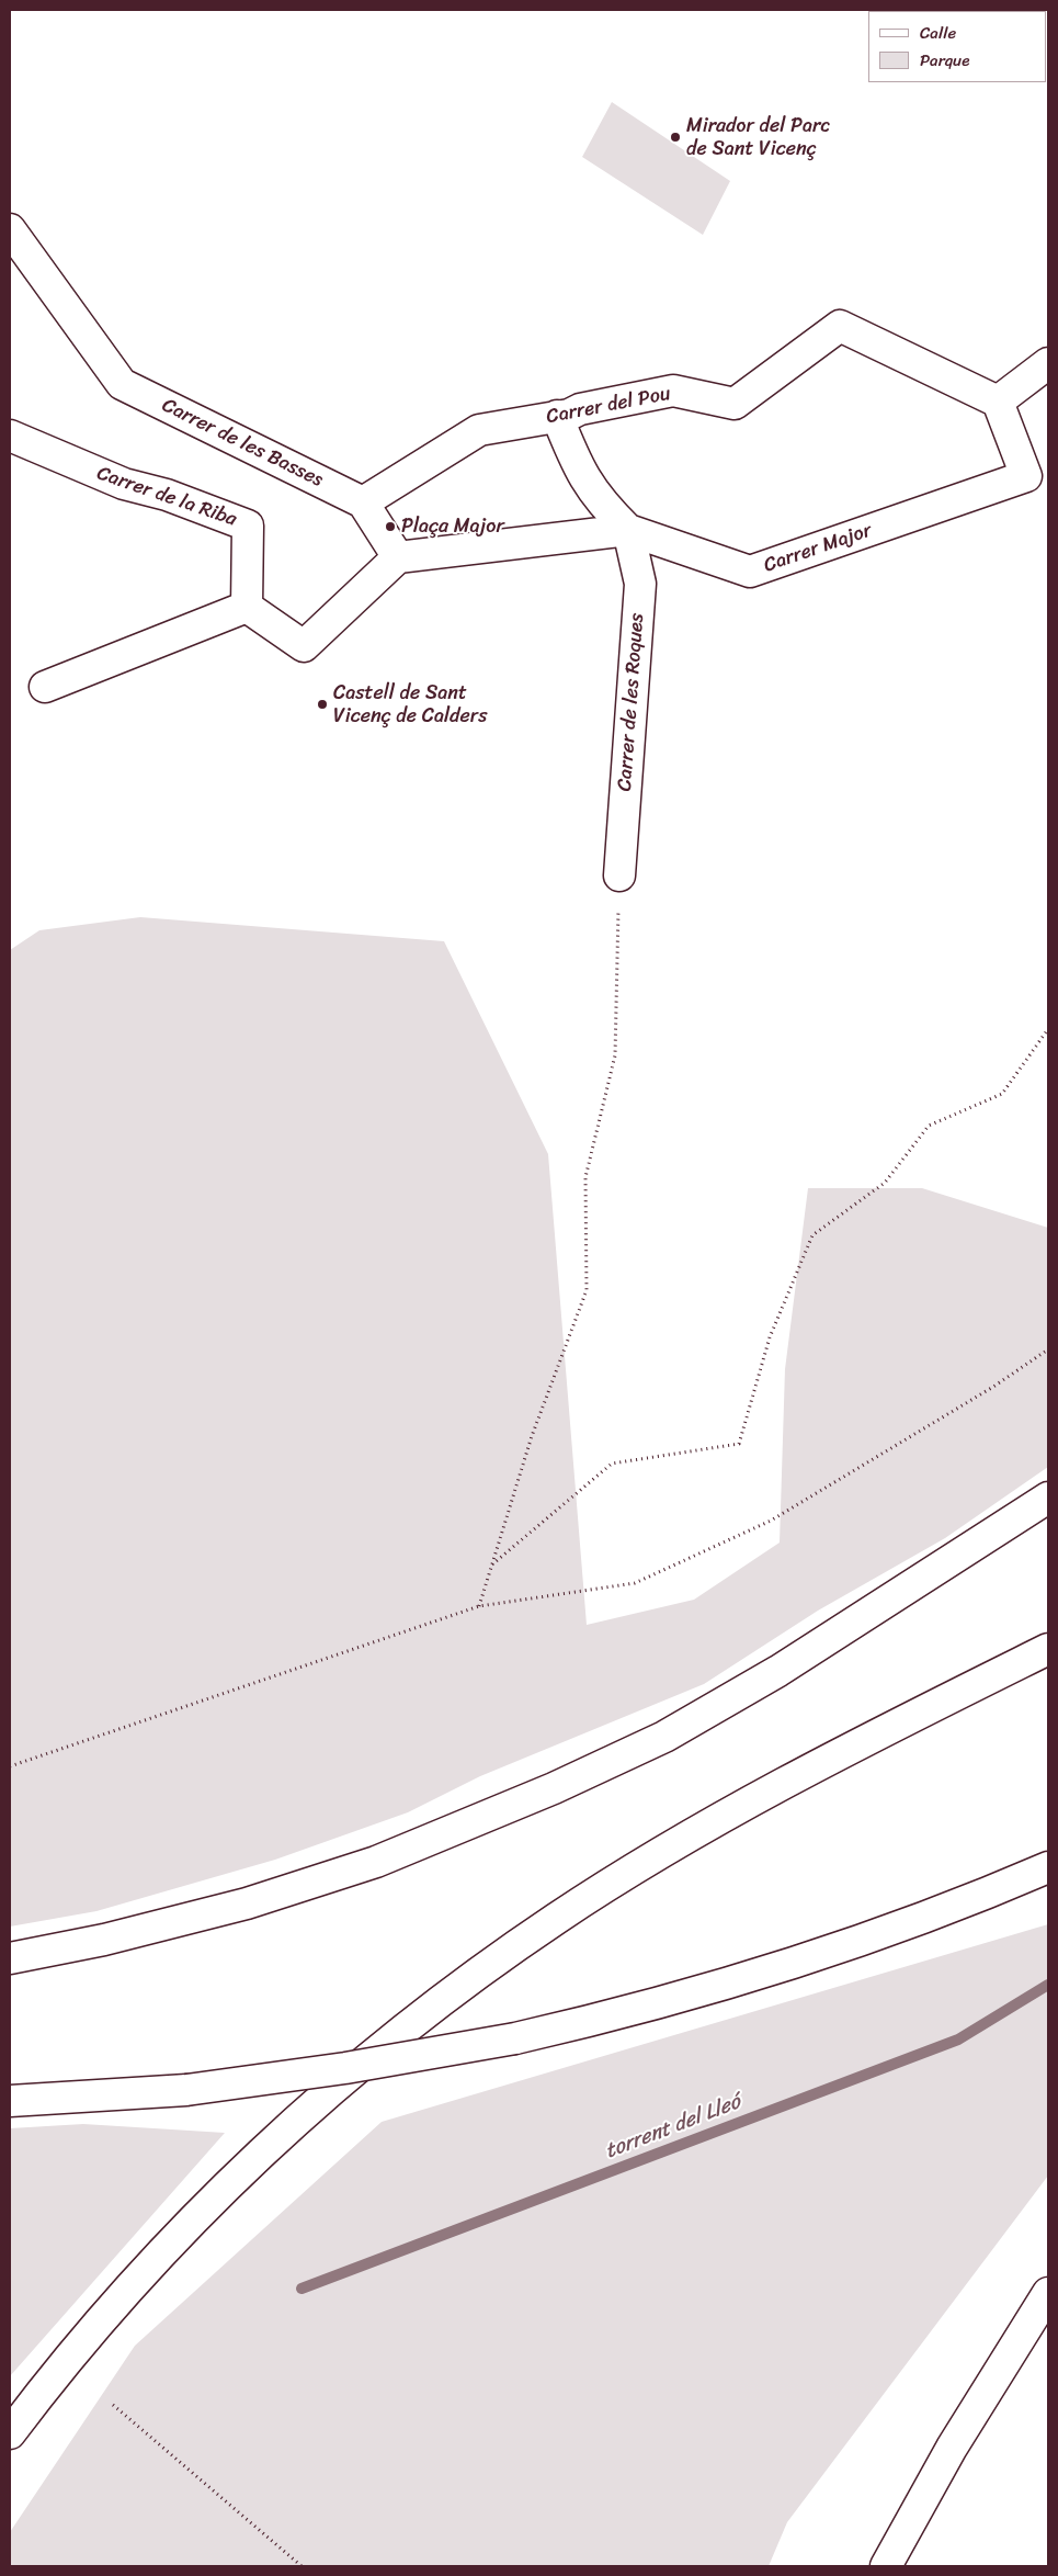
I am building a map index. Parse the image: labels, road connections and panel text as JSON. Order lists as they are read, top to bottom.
{
  "streets": {
    "main road": [
      "Carrer del Pou",
      "Carrer de les Basses",
      "Carrer de la Riba",
      "Carrer Major",
      "Carrer de les Roques"
    ]
  },
  "crossings": [
    ["Carrer del Pou", "Carrer de les Basses"],
    ["Carrer del Pou", "Carrer Major"],
    ["Carrer Major", "Carrer de les Roques"]
  ],
  "water": ["torrent del Lleó"],
  "places": ["Mirador del Parc de Sant Vicenç", "Plaça Major", "Castell de Sant Vicenç de Calders"],
  "legend": ["Calle", "Parque"]
}
